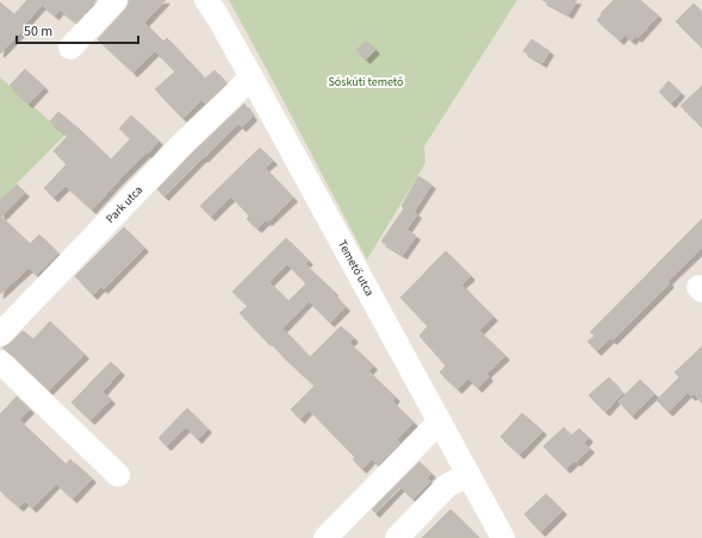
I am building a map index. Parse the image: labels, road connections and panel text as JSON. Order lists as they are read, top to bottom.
{
  "streets": {
    "street": ["Park utca", "Temető utca"]
  },
  "crossings": [
    ["Park utca", "Temető utca"]
  ],
  "parks": ["Sóskúti temető"],
  "scale_bar": "50 m"
}
